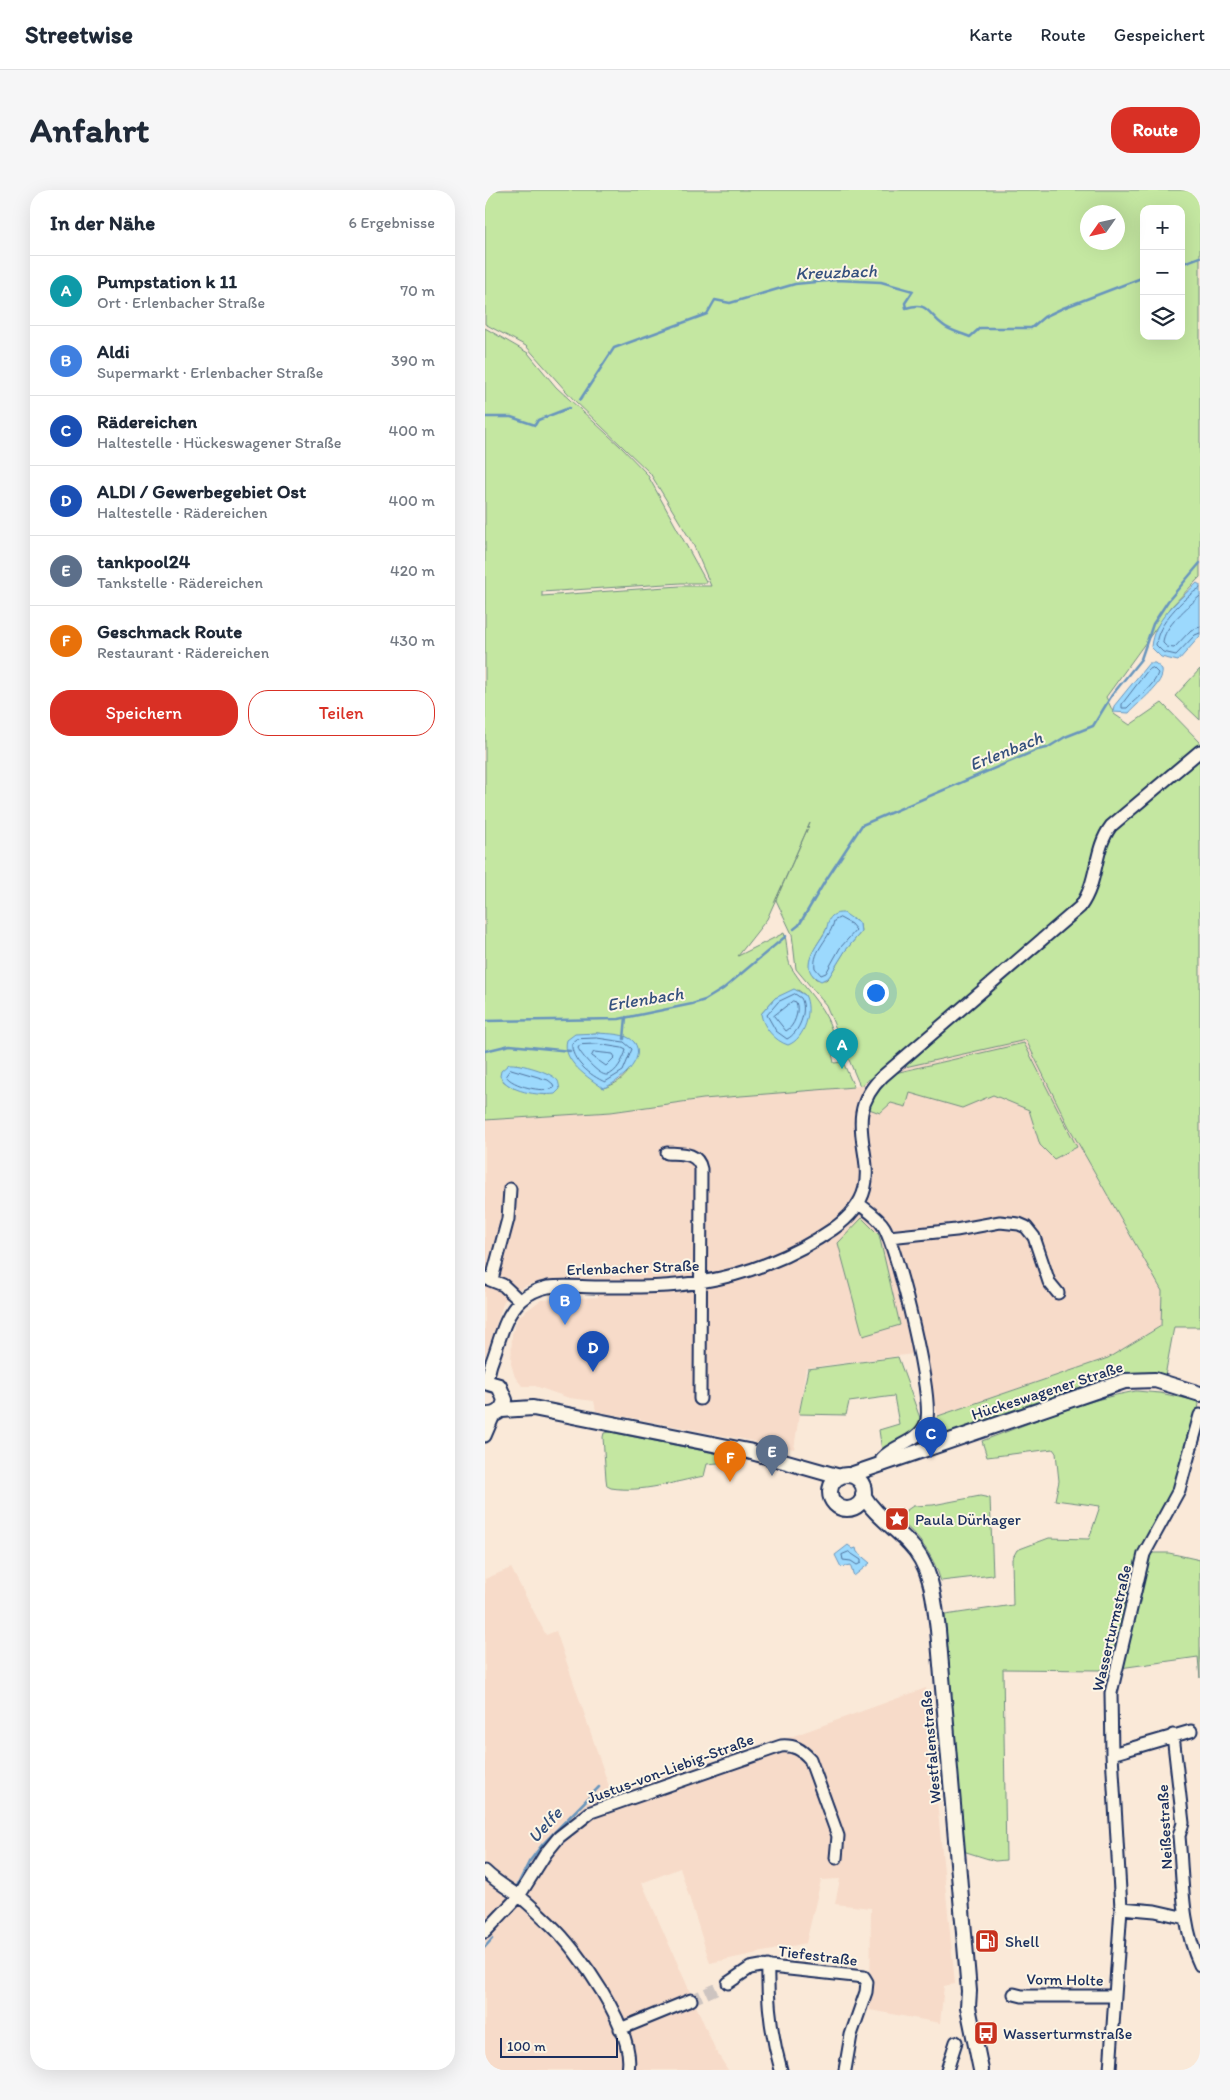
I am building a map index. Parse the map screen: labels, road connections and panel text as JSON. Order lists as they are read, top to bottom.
{
  "streets": {
    "main road": ["Hückeswagener Straße", "Westfalenstraße"],
    "street": [
      "Erlenbacher Straße",
      "Wasserturmstraße",
      "Justus-von-Liebig-Straße",
      "Neißestraße",
      "Tiefestraße",
      "Vorm Holte"
    ]
  },
  "crossings": [
    ["Hückeswagener Straße", "Westfalenstraße"],
    ["Wasserturmstraße", "Vorm Holte"]
  ],
  "water": ["Kreuzbach", "Erlenbach", "Uelfe"],
  "places": {
    "place": ["Paula Dürhager"],
    "fuel station": ["Shell"],
    "bus stop": ["Wasserturmstraße"]
  },
  "scale_bar": "100 m",
  "north": "bottom left",
  "page": {
    "header": "Streetwise",
    "nav": ["Karte", "Route", "Gespeichert"],
    "buttons": [
      "Route",
      ["Speichern", "Teilen"]
    ],
    "title": "Anfahrt",
    "heading": ["In der Nähe", "6 Ergebnisse"],
    "map_buttons": ["+", "−"],
    "list": [
      {
        "mark": "A",
        "name": "Pumpstation k 11",
        "note": "Ort · Erlenbacher Straße",
        "value": "70 m"
      },
      {
        "mark": "B",
        "name": "Aldi",
        "note": "Supermarkt · Erlenbacher Straße",
        "value": "390 m"
      },
      {
        "mark": "C",
        "name": "Rädereichen",
        "note": "Haltestelle · Hückeswagener Straße",
        "value": "400 m"
      },
      {
        "mark": "D",
        "name": "ALDI / Gewerbegebiet Ost",
        "note": "Haltestelle · Rädereichen",
        "value": "400 m"
      },
      {
        "mark": "E",
        "name": "tankpool24",
        "note": "Tankstelle · Rädereichen",
        "value": "420 m"
      },
      {
        "mark": "F",
        "name": "Geschmack Route",
        "note": "Restaurant · Rädereichen",
        "value": "430 m"
      }
    ],
    "pins": [
      "A",
      "B",
      "D",
      "C",
      "E",
      "F"
    ],
    "scale": "100 m"
  }
}
